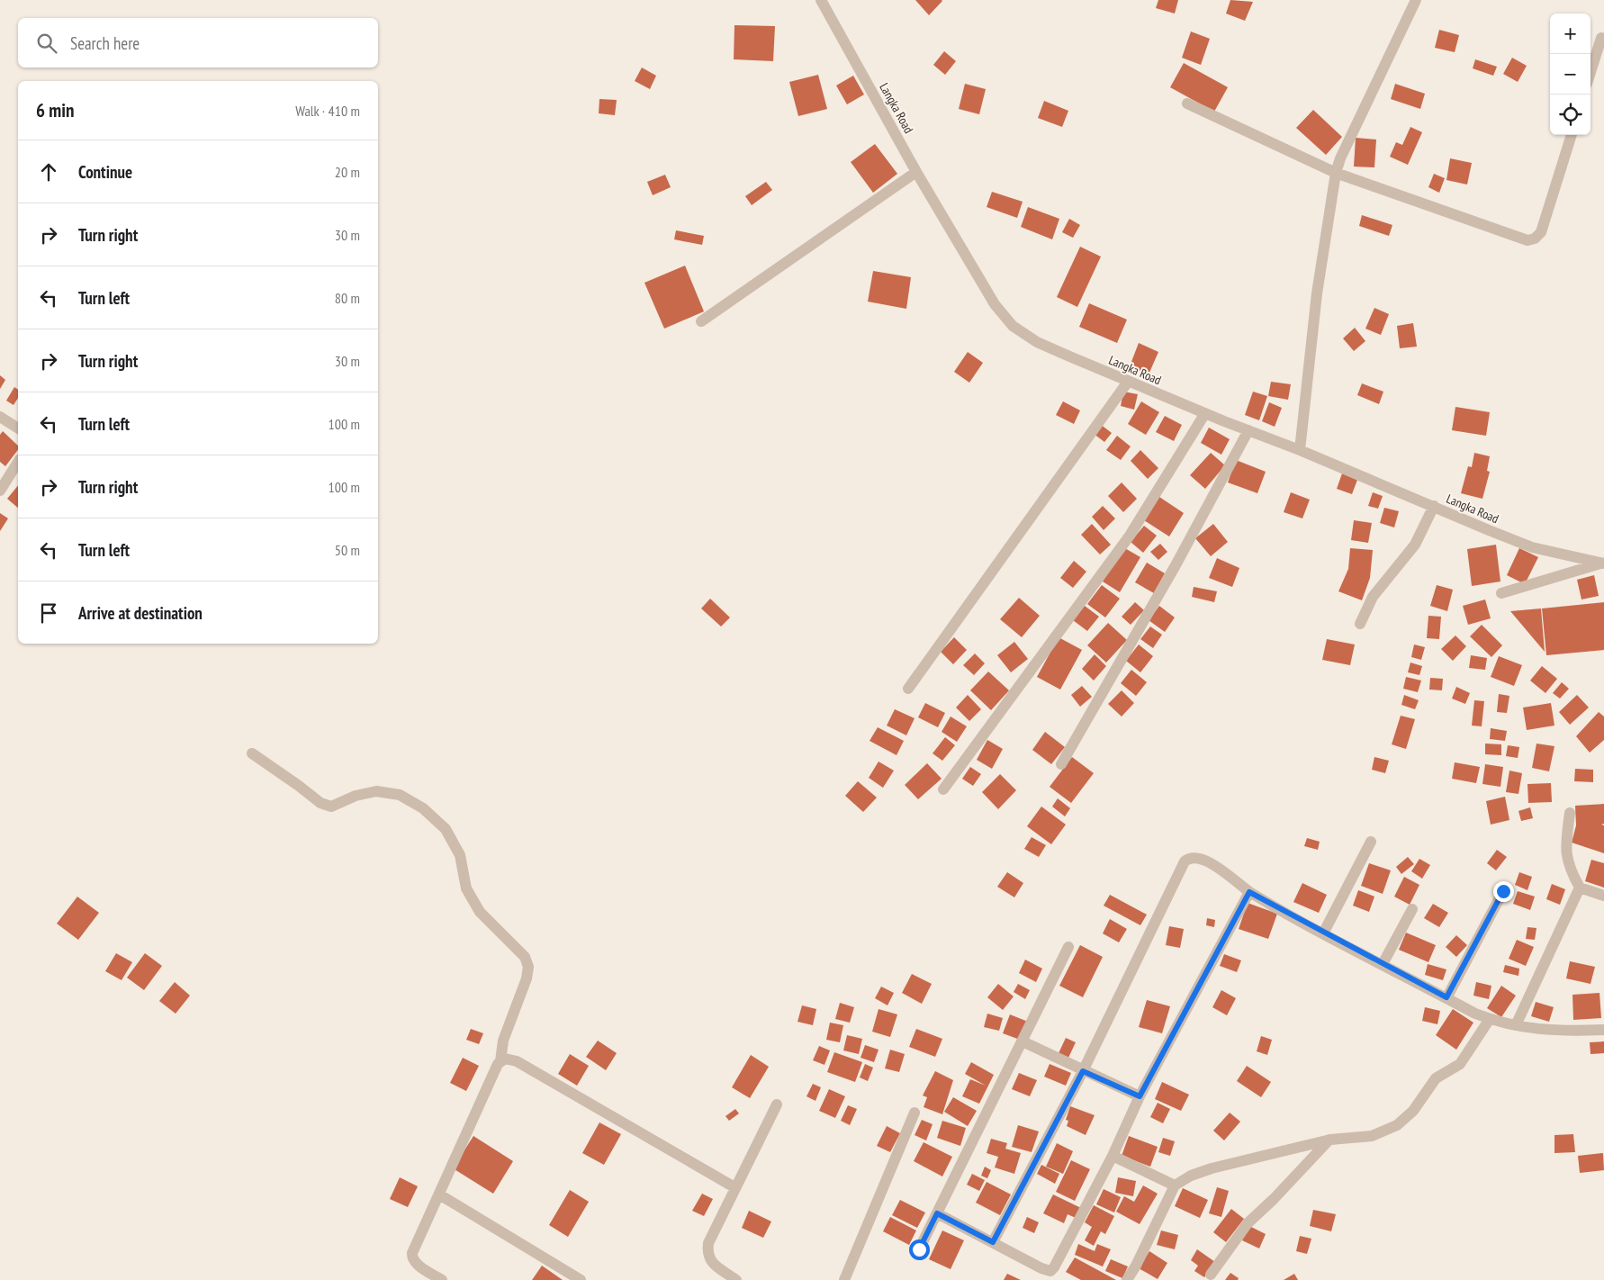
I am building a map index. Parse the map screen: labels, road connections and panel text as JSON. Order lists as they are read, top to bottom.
{
  "streets": {
    "street": ["Langka Road"]
  },
  "page": {
    "map_buttons": ["+", "−"],
    "search": "Search here",
    "heading": ["6 min", "Walk · 410 m"],
    "list": [
      ["Continue", "20 m"],
      ["Turn right", "30 m"],
      ["Turn left", "80 m"],
      ["Turn right", "30 m"],
      ["Turn left", "100 m"],
      ["Turn right", "100 m"],
      ["Turn left", "50 m"],
      "Arrive at destination"
    ]
  }
}
